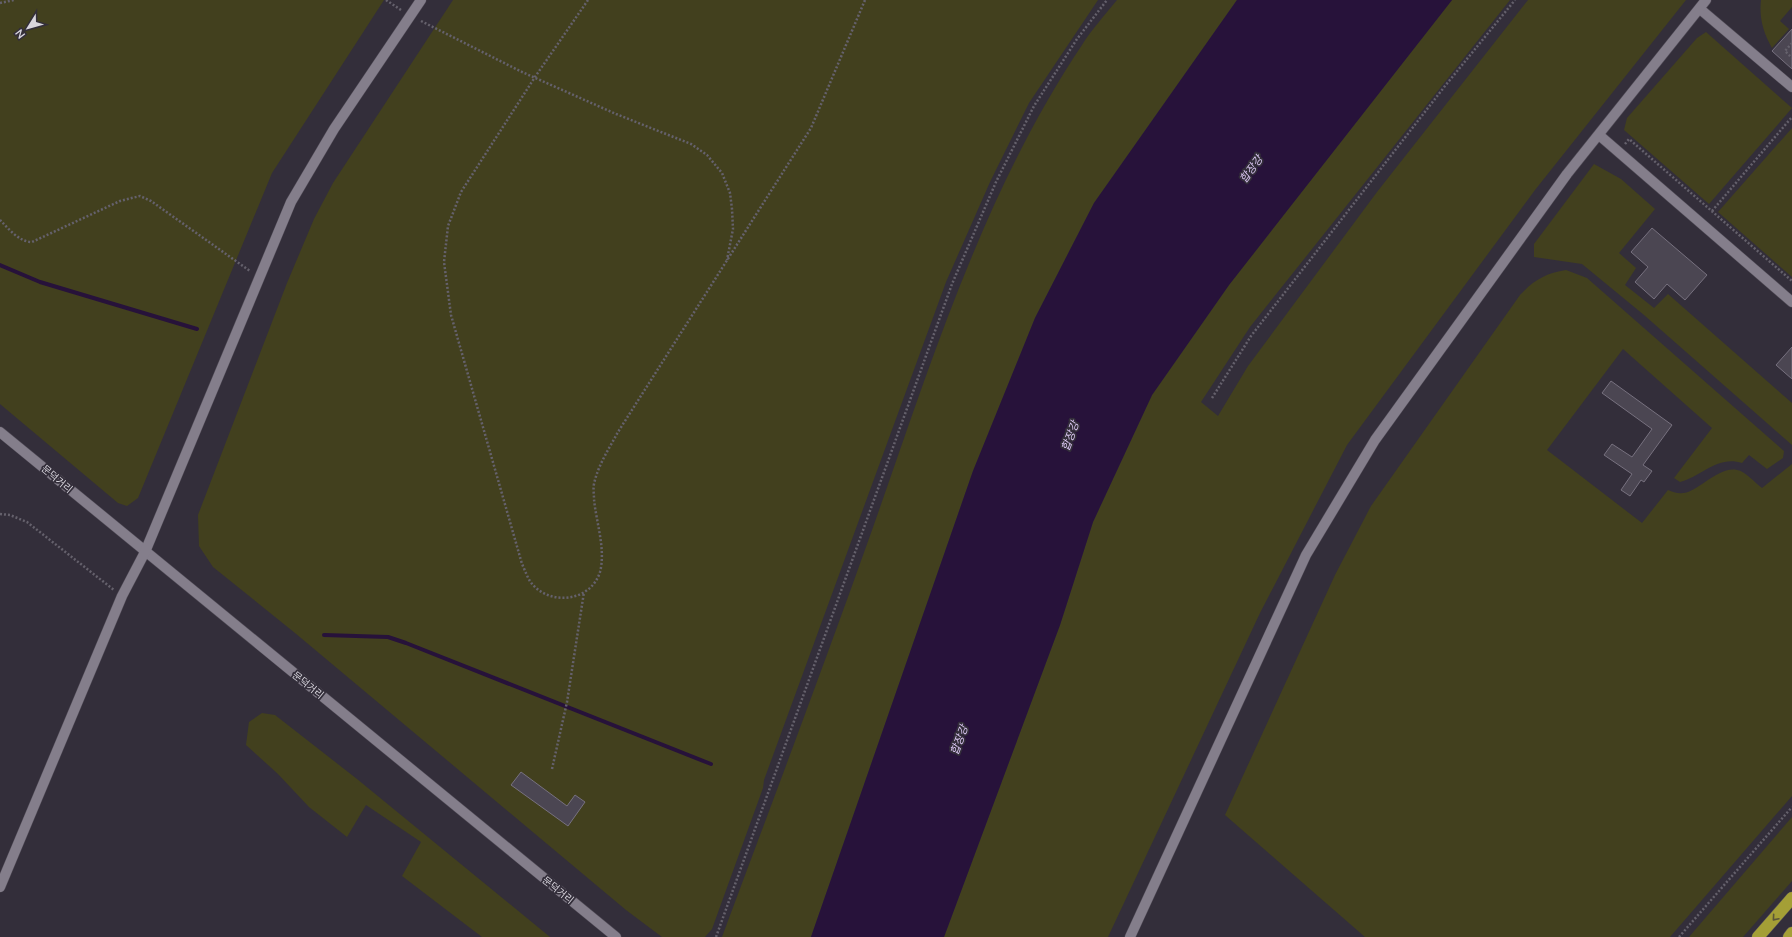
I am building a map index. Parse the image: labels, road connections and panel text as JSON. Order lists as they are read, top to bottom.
{
  "streets": {
    "street": ["문덕거리"]
  },
  "water": ["합장강"],
  "north": "bottom left"
}
